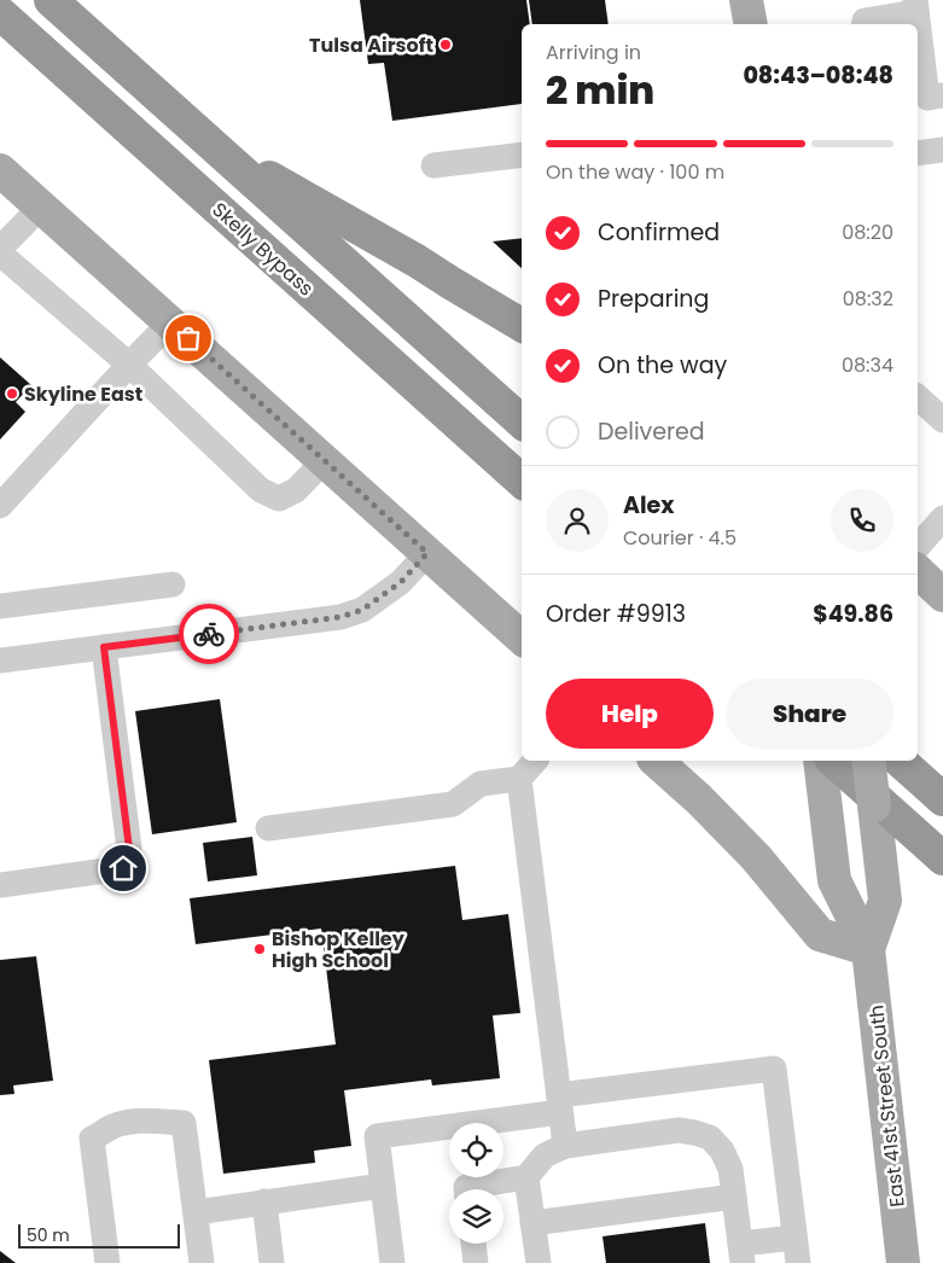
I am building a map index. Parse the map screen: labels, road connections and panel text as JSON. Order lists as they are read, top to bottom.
{
  "streets": {
    "highway": ["Skelly Bypass"],
    "main road": ["East 41st Street South"]
  },
  "places": ["Tulsa Airsoft", "Skyline East", "Bishop Kelley High School"],
  "scale_bar": "50 m",
  "page": {
    "heading": ["2 min", "Arriving in", "08:43–08:48"],
    "panel": [
      "Alex",
      "Courier · 4.5",
      "Order #9913",
      "$49.86"
    ],
    "bar": "On the way · 100 m",
    "list": [
      ["Confirmed", "08:20"],
      ["Preparing", "08:32"],
      ["On the way", "08:34"],
      "Delivered"
    ],
    "buttons": ["Help", "Share"],
    "scale": "50 m"
  }
}
